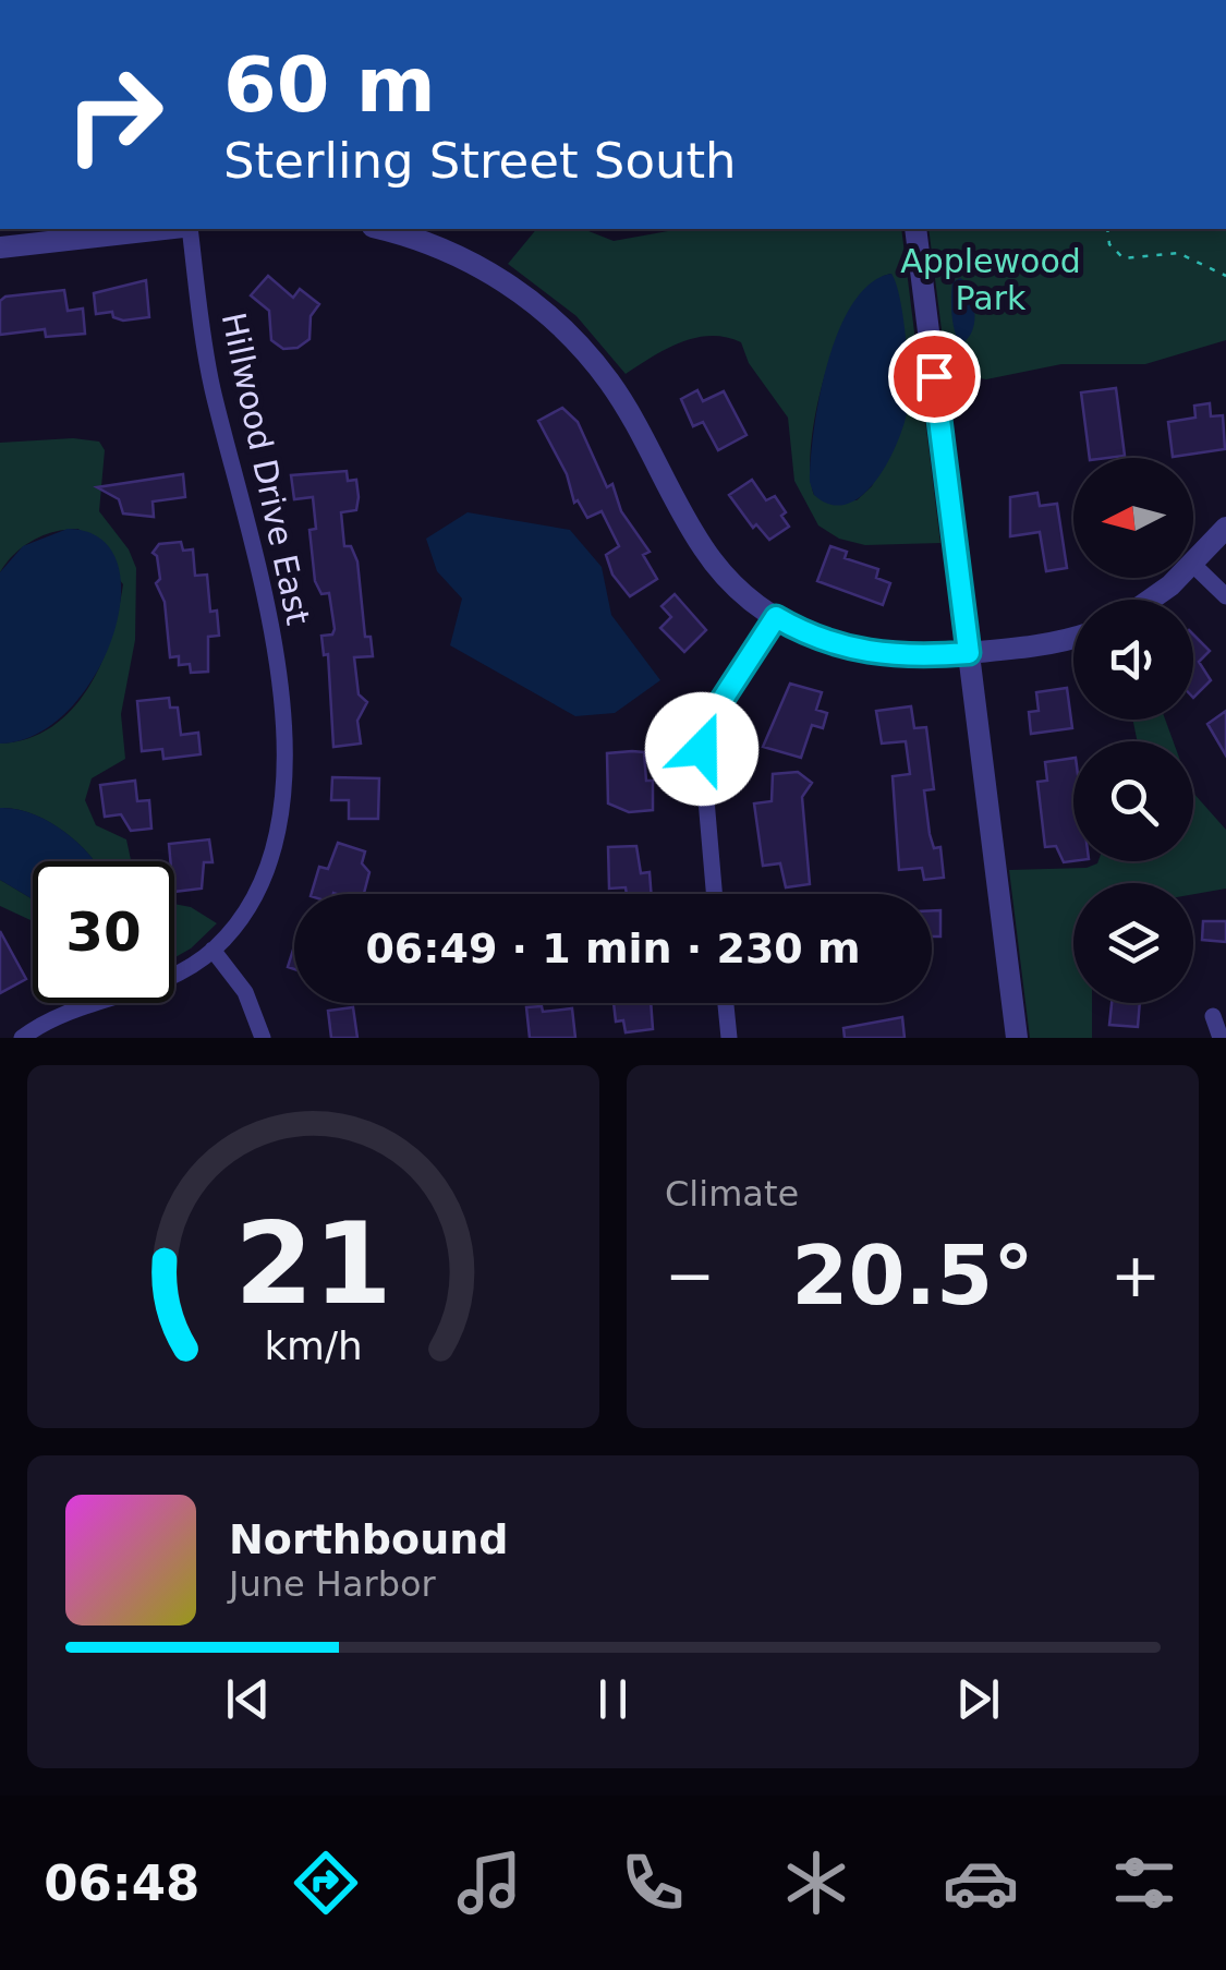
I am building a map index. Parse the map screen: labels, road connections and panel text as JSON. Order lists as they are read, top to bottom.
{
  "streets": {
    "street": ["Hillwood Drive East"]
  },
  "parks": ["Applewood Park"],
  "north": "left",
  "page": {
    "turn": ["60 m", "Sterling Street South"],
    "limit": "30",
    "trip": "06:49 · 1 min · 230 m",
    "tile": "Climate",
    "heat": ["−", "20.5°", "+"],
    "song": ["Northbound", "June Harbor"],
    "tabs": "06:48",
    "gauge": ["21", "km/h"]
  }
}
